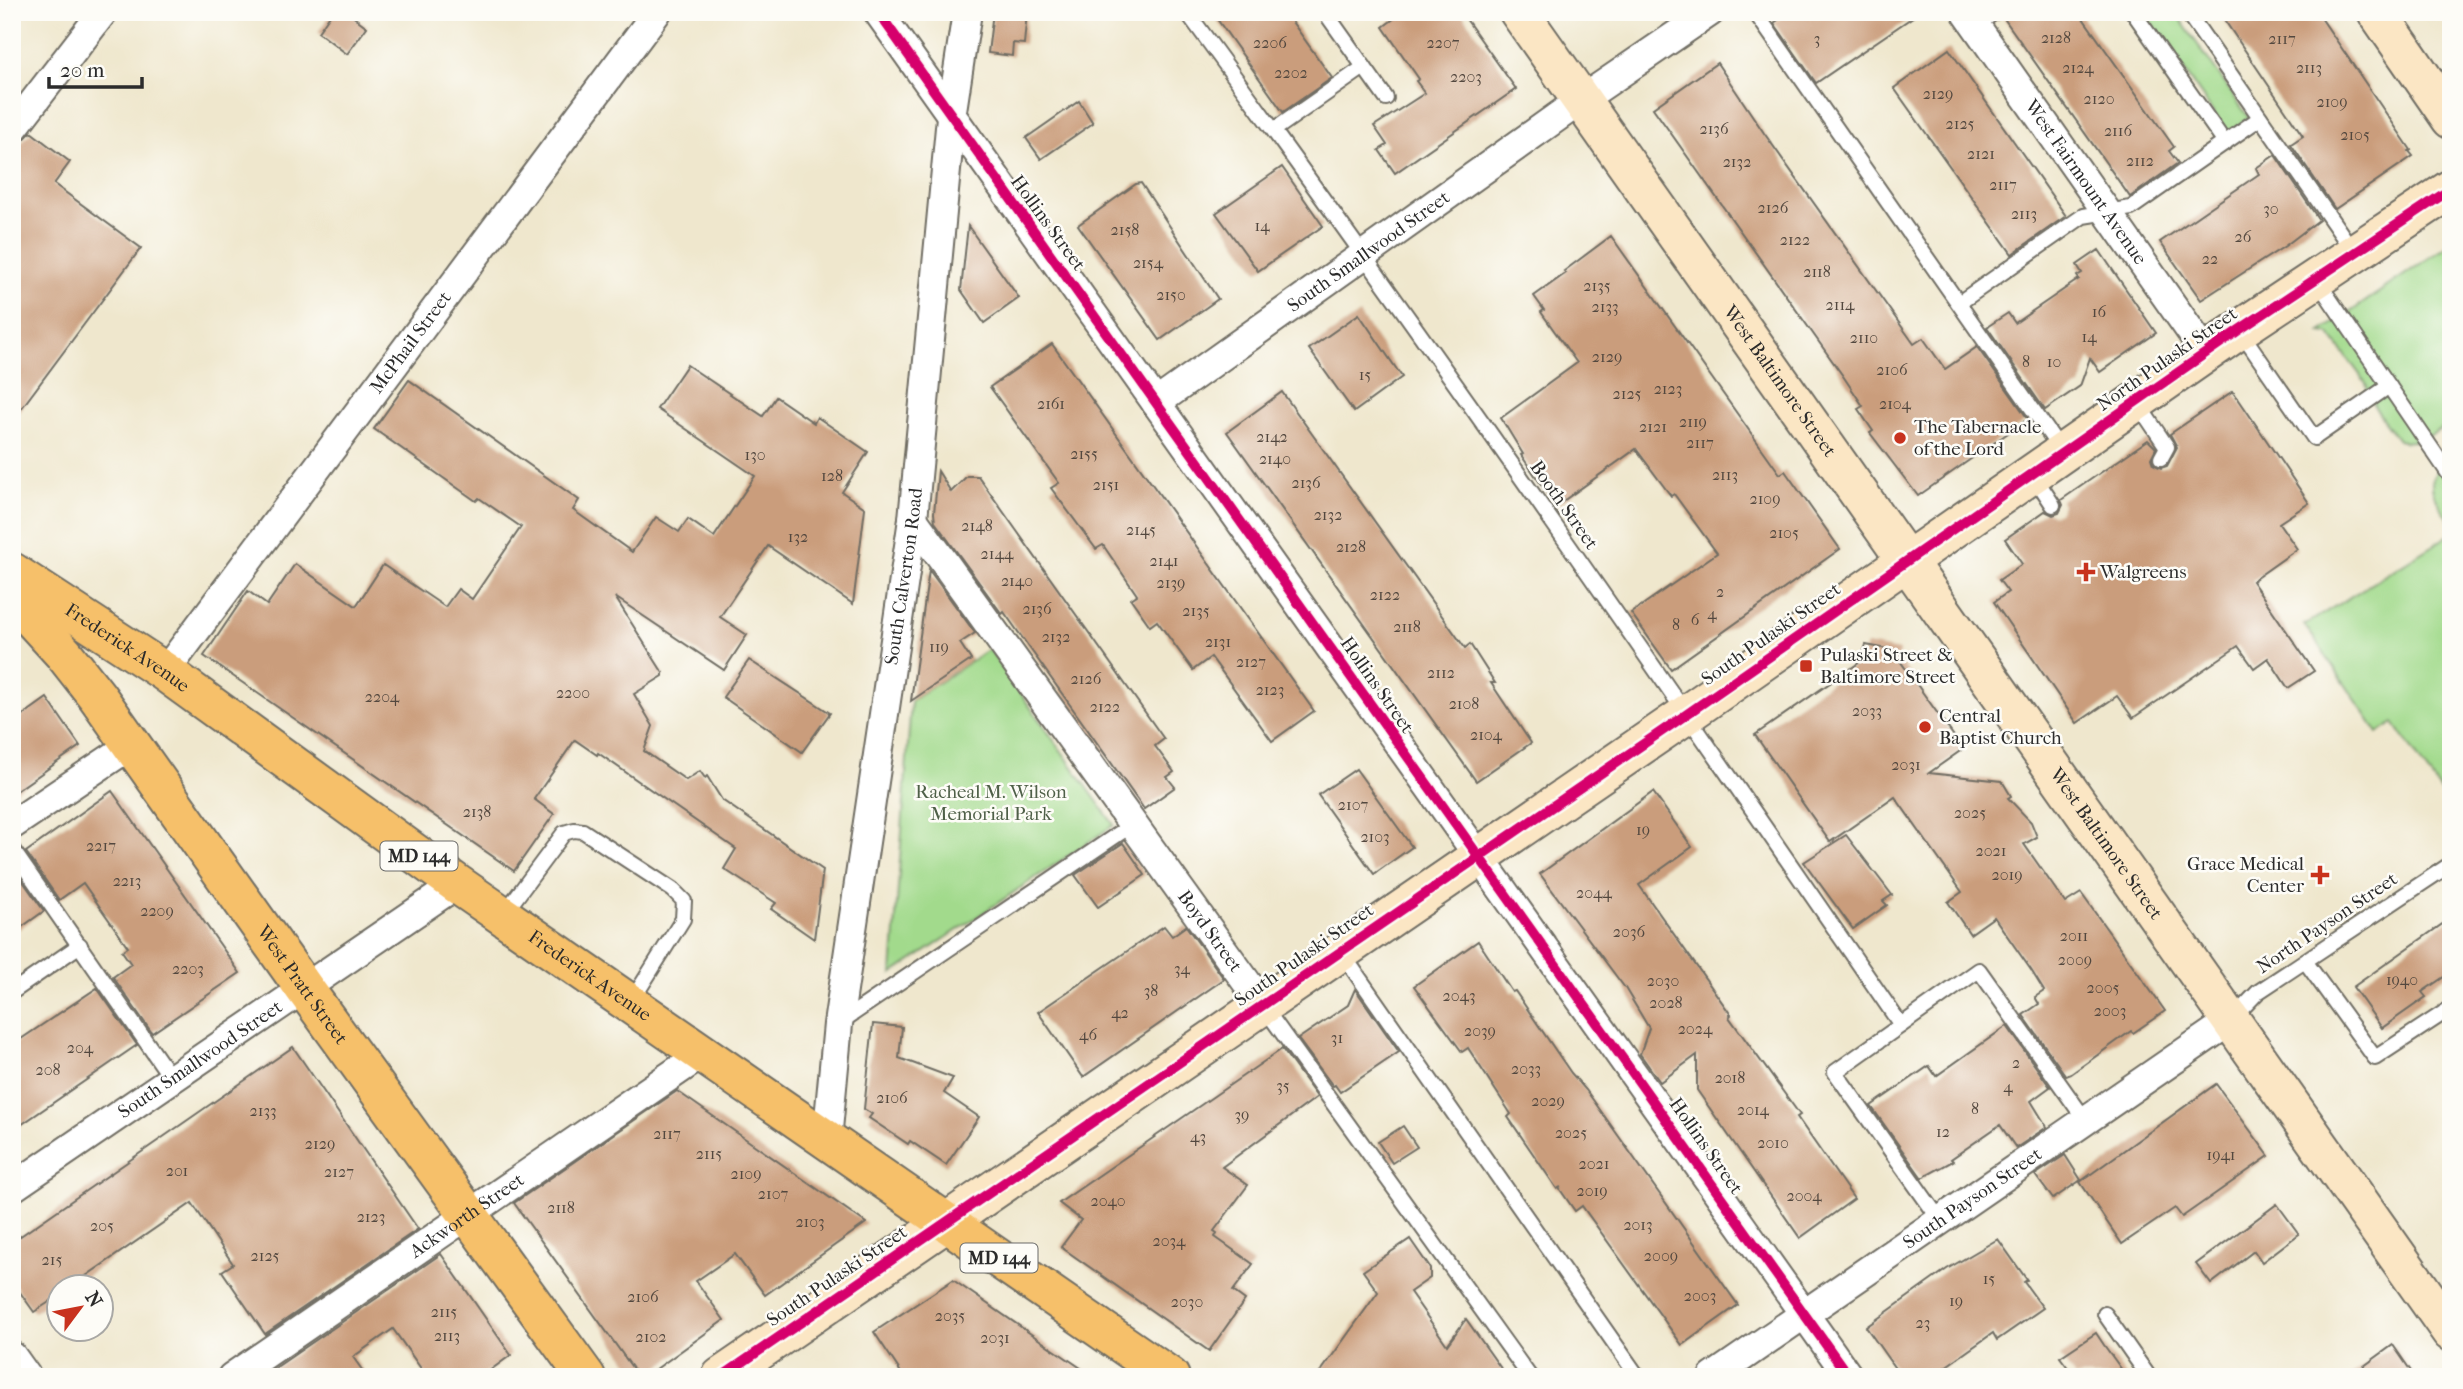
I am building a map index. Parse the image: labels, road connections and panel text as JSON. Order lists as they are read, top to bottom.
{
  "streets": {
    "main road": ["Frederick Avenue", "MD 144", "West Pratt Street"],
    "street": [
      "West Fairmount Avenue",
      "Hollins Street",
      "South Smallwood Street",
      "McPhail Street",
      "North Pulaski Street",
      "West Baltimore Street",
      "South Calverton Road",
      "South Pulaski Street",
      "Boyd Street",
      "South Payson Street",
      "Ackworth Street"
    ],
    "lane": ["Booth Street", "North Payson Street"]
  },
  "crossings": [
    ["West Fairmount Avenue", "North Pulaski Street"],
    ["Hollins Street", "South Smallwood Street"],
    ["Hollins Street", "South Calverton Road"],
    ["Hollins Street", "South Pulaski Street"],
    ["Hollins Street", "South Payson Street"],
    ["South Smallwood Street", "West Baltimore Street"],
    ["South Smallwood Street", "Booth Street"],
    ["South Smallwood Street", "Frederick Avenue"],
    ["South Smallwood Street", "West Pratt Street"],
    ["McPhail Street", "Frederick Avenue"],
    ["North Pulaski Street", "West Baltimore Street"],
    ["North Pulaski Street", "South Pulaski Street"],
    ["West Baltimore Street", "South Pulaski Street"],
    ["West Baltimore Street", "North Payson Street"],
    ["West Baltimore Street", "South Payson Street"],
    ["Booth Street", "South Pulaski Street"],
    ["South Calverton Road", "Frederick Avenue"],
    ["South Calverton Road", "Boyd Street"],
    ["South Pulaski Street", "Frederick Avenue"],
    ["South Pulaski Street", "Boyd Street"],
    ["Frederick Avenue", "Ackworth Street"],
    ["North Payson Street", "South Payson Street"],
    ["West Pratt Street", "Ackworth Street"]
  ],
  "parks": ["Racheal M. Wilson Memorial Park"],
  "places": {
    "other": ["The Tabernacle of the Lord", "Central Baptist Church"],
    "health": ["Walgreens", "Grace Medical Center"],
    "transit": ["Pulaski Street & Baltimore Street"]
  },
  "house_numbers": [
    "2128",
    "3",
    "2117",
    "2206",
    "2207",
    "2124",
    "2113",
    "2202",
    "2203",
    "2129",
    "2120",
    "2109",
    "2125",
    "2136",
    "2116",
    "2105",
    "2121",
    "2112",
    "2132",
    "2117",
    "2126",
    "30",
    "2113",
    "14",
    "2158",
    "26",
    "2122",
    "22",
    "2154",
    "2118",
    "2135",
    "2150",
    "2114",
    "2133",
    "16",
    "14",
    "2110",
    "2129",
    "8",
    "10",
    "2106",
    "15",
    "2123",
    "2125",
    "2161",
    "2104",
    "2119",
    "2121",
    "2142",
    "2117",
    "2155",
    "130",
    "2140",
    "2113",
    "128",
    "2136",
    "2151",
    "2109",
    "2132",
    "2148",
    "2145",
    "2105",
    "132",
    "2128",
    "2144",
    "2141",
    "2140",
    "2139",
    "2",
    "2122",
    "2136",
    "2135",
    "4",
    "6",
    "8",
    "2118",
    "2132",
    "2131",
    "119",
    "2127",
    "2112",
    "2126",
    "2123",
    "2200",
    "2204",
    "2108",
    "2122",
    "2033",
    "2104",
    "2031",
    "2107",
    "2138",
    "2025",
    "19",
    "2103",
    "2217",
    "2021",
    "2019",
    "2213",
    "2044",
    "2209",
    "2036",
    "2011",
    "2009",
    "2203",
    "34",
    "1940",
    "2030",
    "2005",
    "38",
    "2043",
    "2028",
    "2003",
    "42",
    "2024",
    "2039",
    "46",
    "31",
    "204",
    "2",
    "2033",
    "208",
    "2018",
    "35",
    "4",
    "2106",
    "2029",
    "8",
    "2014",
    "2133",
    "39",
    "12",
    "2025",
    "2117",
    "43",
    "2010",
    "2129",
    "2115",
    "1941",
    "2021",
    "201",
    "2127",
    "2109",
    "2019",
    "2107",
    "2004",
    "2040",
    "2118",
    "2123",
    "2103",
    "2013",
    "205",
    "2034",
    "2125",
    "2009",
    "215",
    "15",
    "2003",
    "2106",
    "19",
    "2030",
    "2115",
    "2035",
    "23",
    "2113",
    "2102",
    "2031"
  ],
  "scale_bar": "20 m",
  "north": "top right"
}
